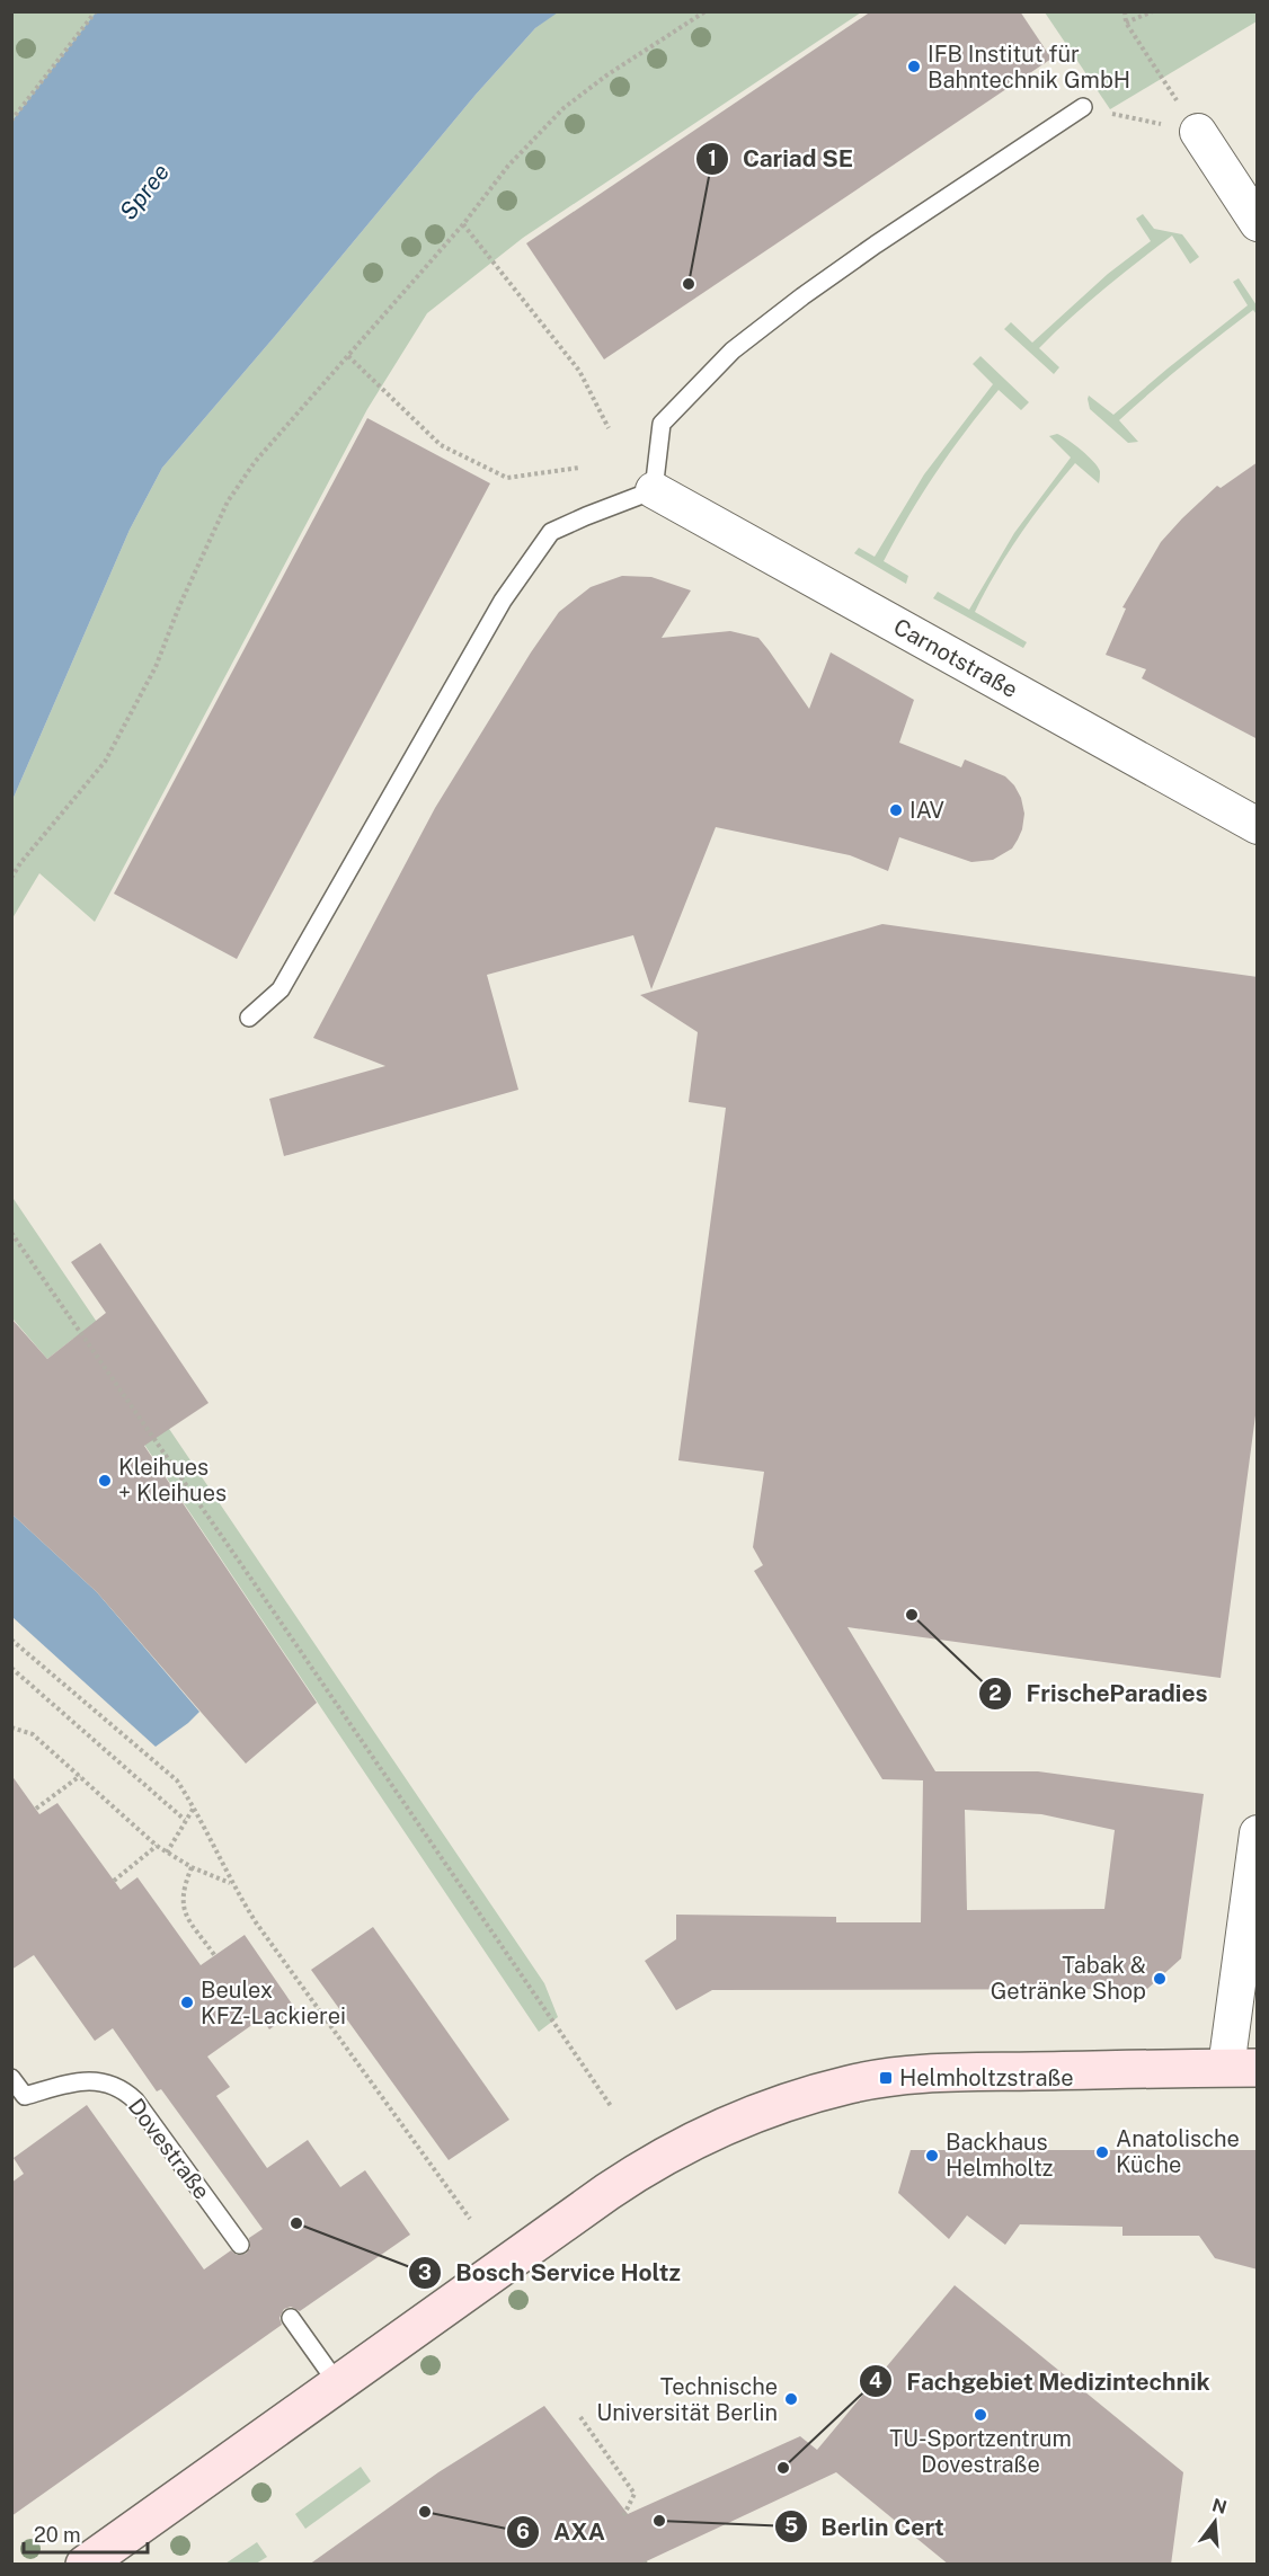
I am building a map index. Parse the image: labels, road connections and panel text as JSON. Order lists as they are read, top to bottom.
{
  "streets": {
    "street": ["Carnotstraße"],
    "lane": ["Dovestraße"]
  },
  "water": ["Spree"],
  "places": {
    "other": [
      "IFB Institut für Bahntechnik GmbH",
      "Cariad SE",
      "IAV",
      "Kleihues + Kleihues",
      "FrischeParadies",
      "Tabak & Getränke Shop",
      "Beulex KFZ-Lackierei",
      "Anatolische Küche",
      "Backhaus Helmholtz",
      "Bosch Service Holtz",
      "Technische Universität Berlin",
      "TU-Sportzentrum Dovestraße",
      "Fachgebiet Medizintechnik",
      "AXA",
      "Berlin Cert"
    ],
    "transit": ["Helmholtzstraße"]
  },
  "scale_bar": "20 m",
  "north": "top"
}
